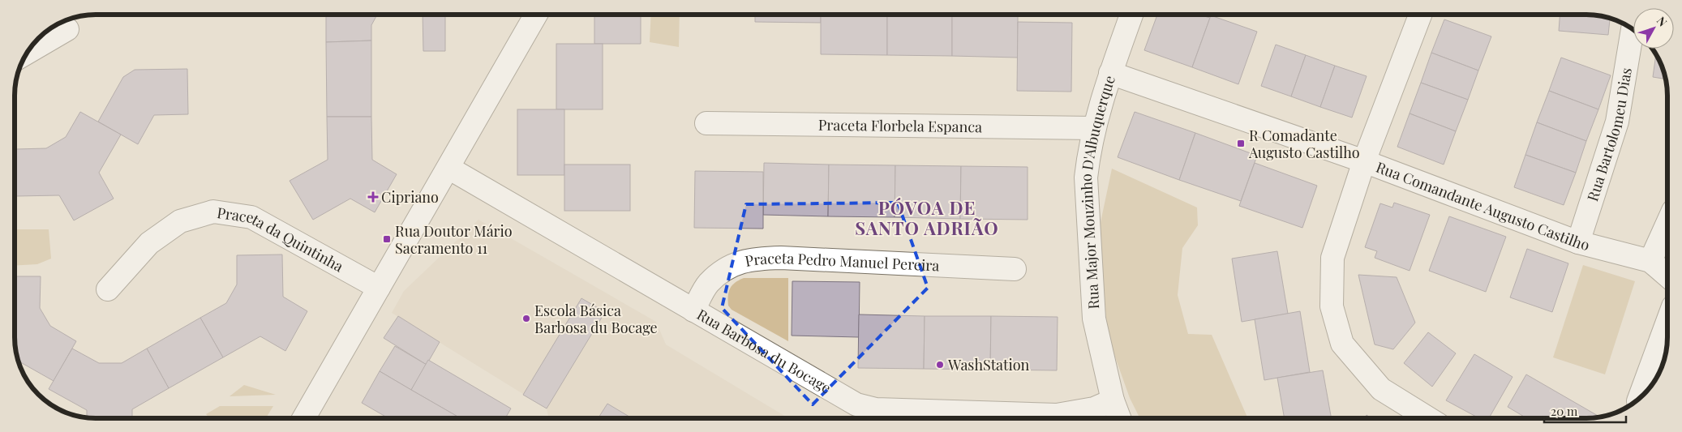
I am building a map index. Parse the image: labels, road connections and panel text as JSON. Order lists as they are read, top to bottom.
{
  "streets": {
    "street": [
      "Praceta Florbela Espanca",
      "Rua Bartolomeu Dias",
      "Rua Major Mouzinho D'Albuquerque",
      "Rua Comandante Augusto Castilho",
      "Praceta da Quintinha",
      "Praceta Pedro Manuel Pereira",
      "Rua Barbosa du Bocage"
    ]
  },
  "crossings": [
    ["Praceta Florbela Espanca", "Rua Major Mouzinho D'Albuquerque"],
    ["Rua Bartolomeu Dias", "Rua Comandante Augusto Castilho"],
    ["Rua Major Mouzinho D'Albuquerque", "Rua Comandante Augusto Castilho"],
    ["Rua Major Mouzinho D'Albuquerque", "Rua Barbosa du Bocage"],
    ["Praceta Pedro Manuel Pereira", "Rua Barbosa du Bocage"]
  ],
  "districts": ["PÓVOA DE SANTO ADRIÃO"],
  "places": {
    "transit": ["R Comadante Augusto Castilho", "Rua Doutor Mário Sacramento 11"],
    "health": ["Cipriano"],
    "other": ["Escola Básica Barbosa du Bocage", "WashStation"]
  },
  "scale_bar": "20 m",
  "north": "top right"
}
